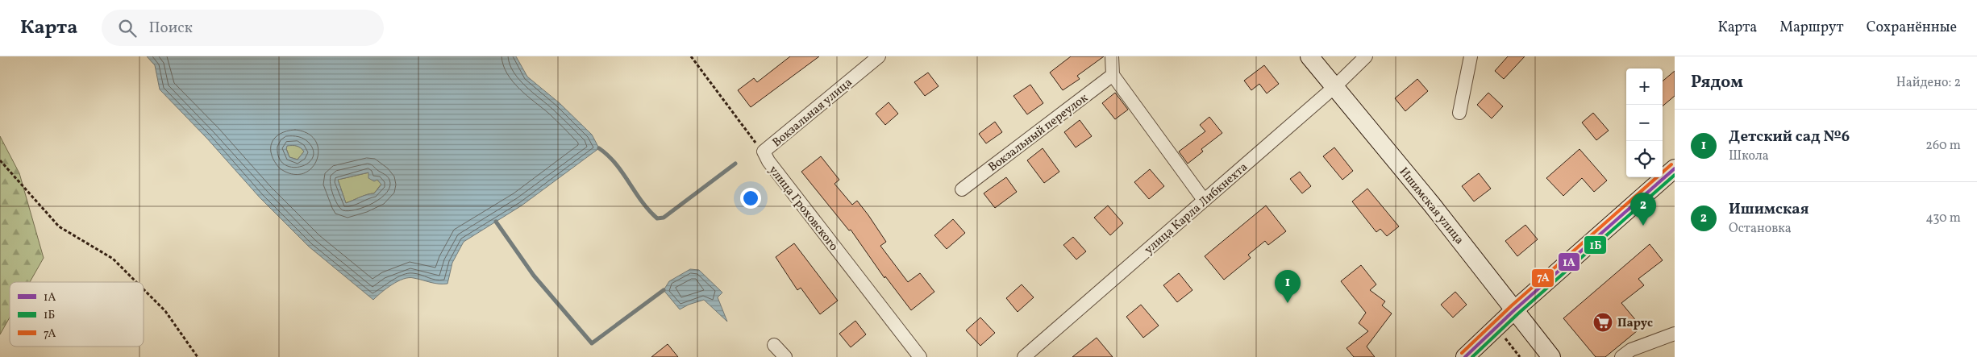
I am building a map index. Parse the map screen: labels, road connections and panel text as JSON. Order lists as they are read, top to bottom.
{
  "streets": {
    "main road": ["Ишимская улица"],
    "street": [
      "Вокзальная улица",
      "Вокзальный переулок",
      "улица Гроховского",
      "улица Карла Либкнехта"
    ]
  },
  "crossings": [
    ["Вокзальная улица", "улица Гроховского"],
    ["Ишимская улица", "улица Карла Либкнехта"]
  ],
  "places": {
    "supermarket": ["Парус"]
  },
  "lines": ["transit line 7А", "transit line 1А", "transit line 1Б"],
  "legend": ["1А", "1Б", "7А"],
  "page": {
    "header": "Карта",
    "search": "Поиск",
    "nav": ["Карта", "Маршрут", "Сохранённые"],
    "heading": ["Рядом", "Найдено: 2"],
    "map_buttons": ["+", "−"],
    "list": [
      {
        "mark": "1",
        "name": "Детский сад №6",
        "note": "Школа",
        "value": "260 m"
      },
      {
        "mark": "2",
        "name": "Ишимская",
        "note": "Остановка",
        "value": "430 m"
      }
    ],
    "pins": ["2", "1"]
  }
}
